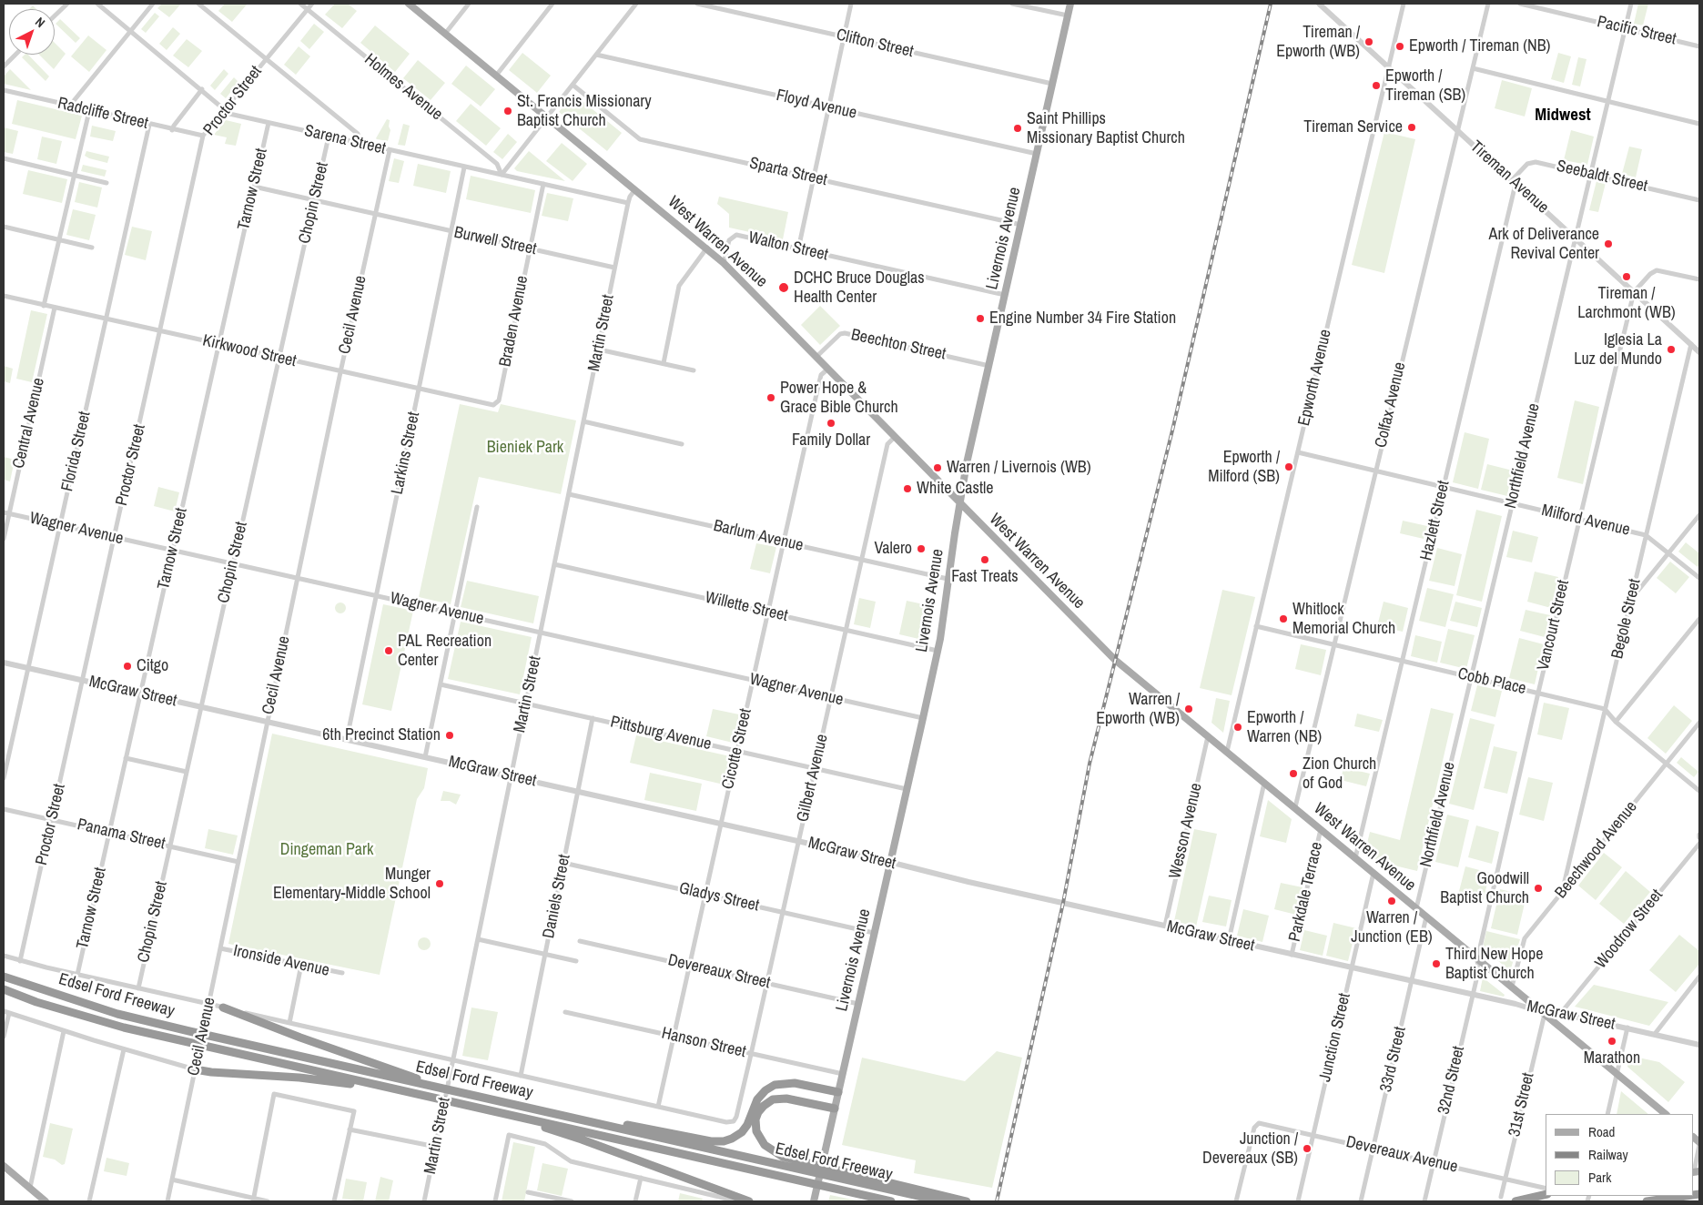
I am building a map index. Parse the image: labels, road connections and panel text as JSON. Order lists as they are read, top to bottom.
{
  "streets": {
    "highway": ["Edsel Ford Freeway"],
    "main road": ["Livernois Avenue", "West Warren Avenue"],
    "street": [
      "Pacific Street",
      "Clifton Street",
      "Holmes Avenue",
      "Proctor Street",
      "Floyd Avenue",
      "Radcliffe Street",
      "Sarena Street",
      "Sparta Street",
      "Seebaldt Street",
      "Tireman Avenue",
      "Tarnow Street",
      "Chopin Street",
      "Burwell Street",
      "Walton Street",
      "Cecil Avenue",
      "Braden Avenue",
      "Martin Street",
      "Beechton Street",
      "Kirkwood Street",
      "Epworth Avenue",
      "Colfax Avenue",
      "Central Avenue",
      "Florida Street",
      "Larkins Street",
      "Northfield Avenue",
      "Hazlett Street",
      "Milford Avenue",
      "Wagner Avenue",
      "Barlum Avenue",
      "Willette Street",
      "Begole Street",
      "Vancourt Street",
      "Cobb Place",
      "McGraw Street",
      "Pittsburg Avenue",
      "Cicotte Street",
      "Gilbert Avenue",
      "Wesson Avenue",
      "Panama Street",
      "Beechwood Avenue",
      "Parkdale Terrace",
      "Daniels Street",
      "Gladys Street",
      "Woodrow Street",
      "Ironside Avenue",
      "Devereaux Street",
      "Junction Street",
      "Hanson Street",
      "33rd Street",
      "32nd Street",
      "31st Street",
      "Devereaux Avenue"
    ]
  },
  "crossings": [
    ["Pacific Street", "Northfield Avenue"],
    ["Clifton Street", "Livernois Avenue"],
    ["Holmes Avenue", "Proctor Street"],
    ["Holmes Avenue", "Sarena Street"],
    ["Proctor Street", "Radcliffe Street"],
    ["Proctor Street", "Sarena Street"],
    ["Proctor Street", "Kirkwood Street"],
    ["Proctor Street", "Wagner Avenue"],
    ["Proctor Street", "McGraw Street"],
    ["Proctor Street", "Panama Street"],
    ["Floyd Avenue", "Livernois Avenue"],
    ["Radcliffe Street", "Florida Street"],
    ["Sarena Street", "Tarnow Street"],
    ["Sarena Street", "Chopin Street"],
    ["Sarena Street", "Cecil Avenue"],
    ["Sarena Street", "Braden Avenue"],
    ["Sarena Street", "Martin Street"],
    ["Sarena Street", "Larkins Street"],
    ["Sparta Street", "Livernois Avenue"],
    ["Seebaldt Street", "Tireman Avenue"],
    ["Seebaldt Street", "Northfield Avenue"],
    ["Seebaldt Street", "Hazlett Street"],
    ["Tireman Avenue", "Epworth Avenue"],
    ["Tireman Avenue", "Colfax Avenue"],
    ["Tireman Avenue", "Northfield Avenue"],
    ["Tireman Avenue", "Hazlett Street"],
    ["Tireman Avenue", "Begole Street"],
    ["Tireman Avenue", "Vancourt Street"],
    ["Tarnow Street", "Burwell Street"],
    ["Tarnow Street", "Kirkwood Street"],
    ["Tarnow Street", "Wagner Avenue"],
    ["Tarnow Street", "McGraw Street"],
    ["Tarnow Street", "Panama Street"],
    ["Chopin Street", "Burwell Street"],
    ["Chopin Street", "Kirkwood Street"],
    ["Chopin Street", "Wagner Avenue"],
    ["Chopin Street", "McGraw Street"],
    ["Chopin Street", "Panama Street"],
    ["Livernois Avenue", "West Warren Avenue"],
    ["Livernois Avenue", "Walton Street"],
    ["Livernois Avenue", "Beechton Street"],
    ["Livernois Avenue", "Wagner Avenue"],
    ["Livernois Avenue", "Barlum Avenue"],
    ["Livernois Avenue", "Willette Street"],
    ["Livernois Avenue", "McGraw Street"],
    ["Livernois Avenue", "Pittsburg Avenue"],
    ["Livernois Avenue", "Gladys Street"],
    ["Livernois Avenue", "Devereaux Street"],
    ["Livernois Avenue", "Hanson Street"],
    ["Burwell Street", "Cecil Avenue"],
    ["Burwell Street", "Braden Avenue"],
    ["Burwell Street", "Martin Street"],
    ["Burwell Street", "Larkins Street"],
    ["West Warren Avenue", "Walton Street"],
    ["West Warren Avenue", "Martin Street"],
    ["West Warren Avenue", "Beechton Street"],
    ["West Warren Avenue", "Epworth Avenue"],
    ["West Warren Avenue", "Colfax Avenue"],
    ["West Warren Avenue", "Northfield Avenue"],
    ["West Warren Avenue", "Hazlett Street"],
    ["West Warren Avenue", "Vancourt Street"],
    ["West Warren Avenue", "McGraw Street"],
    ["West Warren Avenue", "Cicotte Street"],
    ["West Warren Avenue", "Gilbert Avenue"],
    ["West Warren Avenue", "Wesson Avenue"],
    ["West Warren Avenue", "Beechwood Avenue"],
    ["West Warren Avenue", "Parkdale Terrace"],
    ["West Warren Avenue", "Junction Street"],
    ["West Warren Avenue", "33rd Street"],
    ["West Warren Avenue", "32nd Street"],
    ["West Warren Avenue", "31st Street"],
    ["Cecil Avenue", "Kirkwood Street"],
    ["Cecil Avenue", "Wagner Avenue"],
    ["Cecil Avenue", "McGraw Street"],
    ["Cecil Avenue", "Panama Street"],
    ["Cecil Avenue", "Ironside Avenue"],
    ["Braden Avenue", "Kirkwood Street"],
    ["Martin Street", "Wagner Avenue"],
    ["Martin Street", "Barlum Avenue"],
    ["Martin Street", "Willette Street"],
    ["Martin Street", "McGraw Street"],
    ["Martin Street", "Pittsburg Avenue"],
    ["Kirkwood Street", "Central Avenue"],
    ["Kirkwood Street", "Florida Street"],
    ["Kirkwood Street", "Larkins Street"],
    ["Epworth Avenue", "Milford Avenue"],
    ["Epworth Avenue", "Cobb Place"],
    ["Colfax Avenue", "Milford Avenue"],
    ["Colfax Avenue", "Cobb Place"],
    ["Central Avenue", "Wagner Avenue"],
    ["Florida Street", "Wagner Avenue"],
    ["Florida Street", "McGraw Street"],
    ["Larkins Street", "Wagner Avenue"],
    ["Larkins Street", "McGraw Street"],
    ["Northfield Avenue", "Milford Avenue"],
    ["Northfield Avenue", "Cobb Place"],
    ["Hazlett Street", "Milford Avenue"],
    ["Hazlett Street", "Cobb Place"],
    ["Milford Avenue", "Begole Street"],
    ["Milford Avenue", "Vancourt Street"],
    ["Wagner Avenue", "Cicotte Street"],
    ["Wagner Avenue", "Gilbert Avenue"],
    ["Barlum Avenue", "Cicotte Street"],
    ["Barlum Avenue", "Gilbert Avenue"],
    ["Willette Street", "Cicotte Street"],
    ["Willette Street", "Gilbert Avenue"],
    ["Begole Street", "Cobb Place"],
    ["Begole Street", "Beechwood Avenue"],
    ["Vancourt Street", "Cobb Place"],
    ["Vancourt Street", "32nd Street"],
    ["McGraw Street", "Cicotte Street"],
    ["McGraw Street", "Gilbert Avenue"],
    ["McGraw Street", "Wesson Avenue"],
    ["McGraw Street", "Parkdale Terrace"],
    ["McGraw Street", "Daniels Street"],
    ["McGraw Street", "Woodrow Street"],
    ["McGraw Street", "Junction Street"],
    ["McGraw Street", "33rd Street"],
    ["McGraw Street", "32nd Street"],
    ["McGraw Street", "31st Street"],
    ["Pittsburg Avenue", "Cicotte Street"],
    ["Pittsburg Avenue", "Gilbert Avenue"],
    ["Pittsburg Avenue", "Daniels Street"],
    ["Cicotte Street", "Gilbert Avenue"],
    ["Cicotte Street", "Gladys Street"],
    ["Cicotte Street", "Devereaux Street"],
    ["Cicotte Street", "Hanson Street"],
    ["Gilbert Avenue", "Gladys Street"],
    ["Gilbert Avenue", "Devereaux Street"],
    ["Gilbert Avenue", "Hanson Street"],
    ["Daniels Street", "Gladys Street"],
    ["Junction Street", "Devereaux Avenue"],
    ["33rd Street", "Devereaux Avenue"],
    ["32nd Street", "Devereaux Avenue"],
    ["31st Street", "Devereaux Avenue"]
  ],
  "districts": ["Midwest"],
  "parks": ["Bieniek Park", "Dingeman Park"],
  "places": [
    "Tireman / Epworth (WB)",
    "Epworth / Tireman (NB)",
    "Epworth / Tireman (SB)",
    "St. Francis Missionary Baptist Church",
    "Tireman Service",
    "Saint Phillips Missionary Baptist Church",
    "Ark of Deliverance Revival Center",
    "Tireman / Larchmont (WB)",
    "DCHC Bruce Douglas Health Center",
    "Engine Number 34 Fire Station",
    "Iglesia La Luz del Mundo",
    "Power Hope & Grace Bible Church",
    "Family Dollar",
    "Epworth / Milford (SB)",
    "Warren / Livernois (WB)",
    "White Castle",
    "Valero",
    "Fast Treats",
    "Whitlock Memorial Church",
    "PAL Recreation Center",
    "Citgo",
    "Warren / Epworth (WB)",
    "Epworth / Warren (NB)",
    "6th Precinct Station",
    "Zion Church of God",
    "Munger Elementary-Middle School",
    "Goodwill Baptist Church",
    "Warren / Junction (EB)",
    "Third New Hope Baptist Church",
    "Marathon",
    "Junction / Devereaux (SB)"
  ],
  "legend": ["Road", "Railway", "Park"],
  "north": "top right"
}
